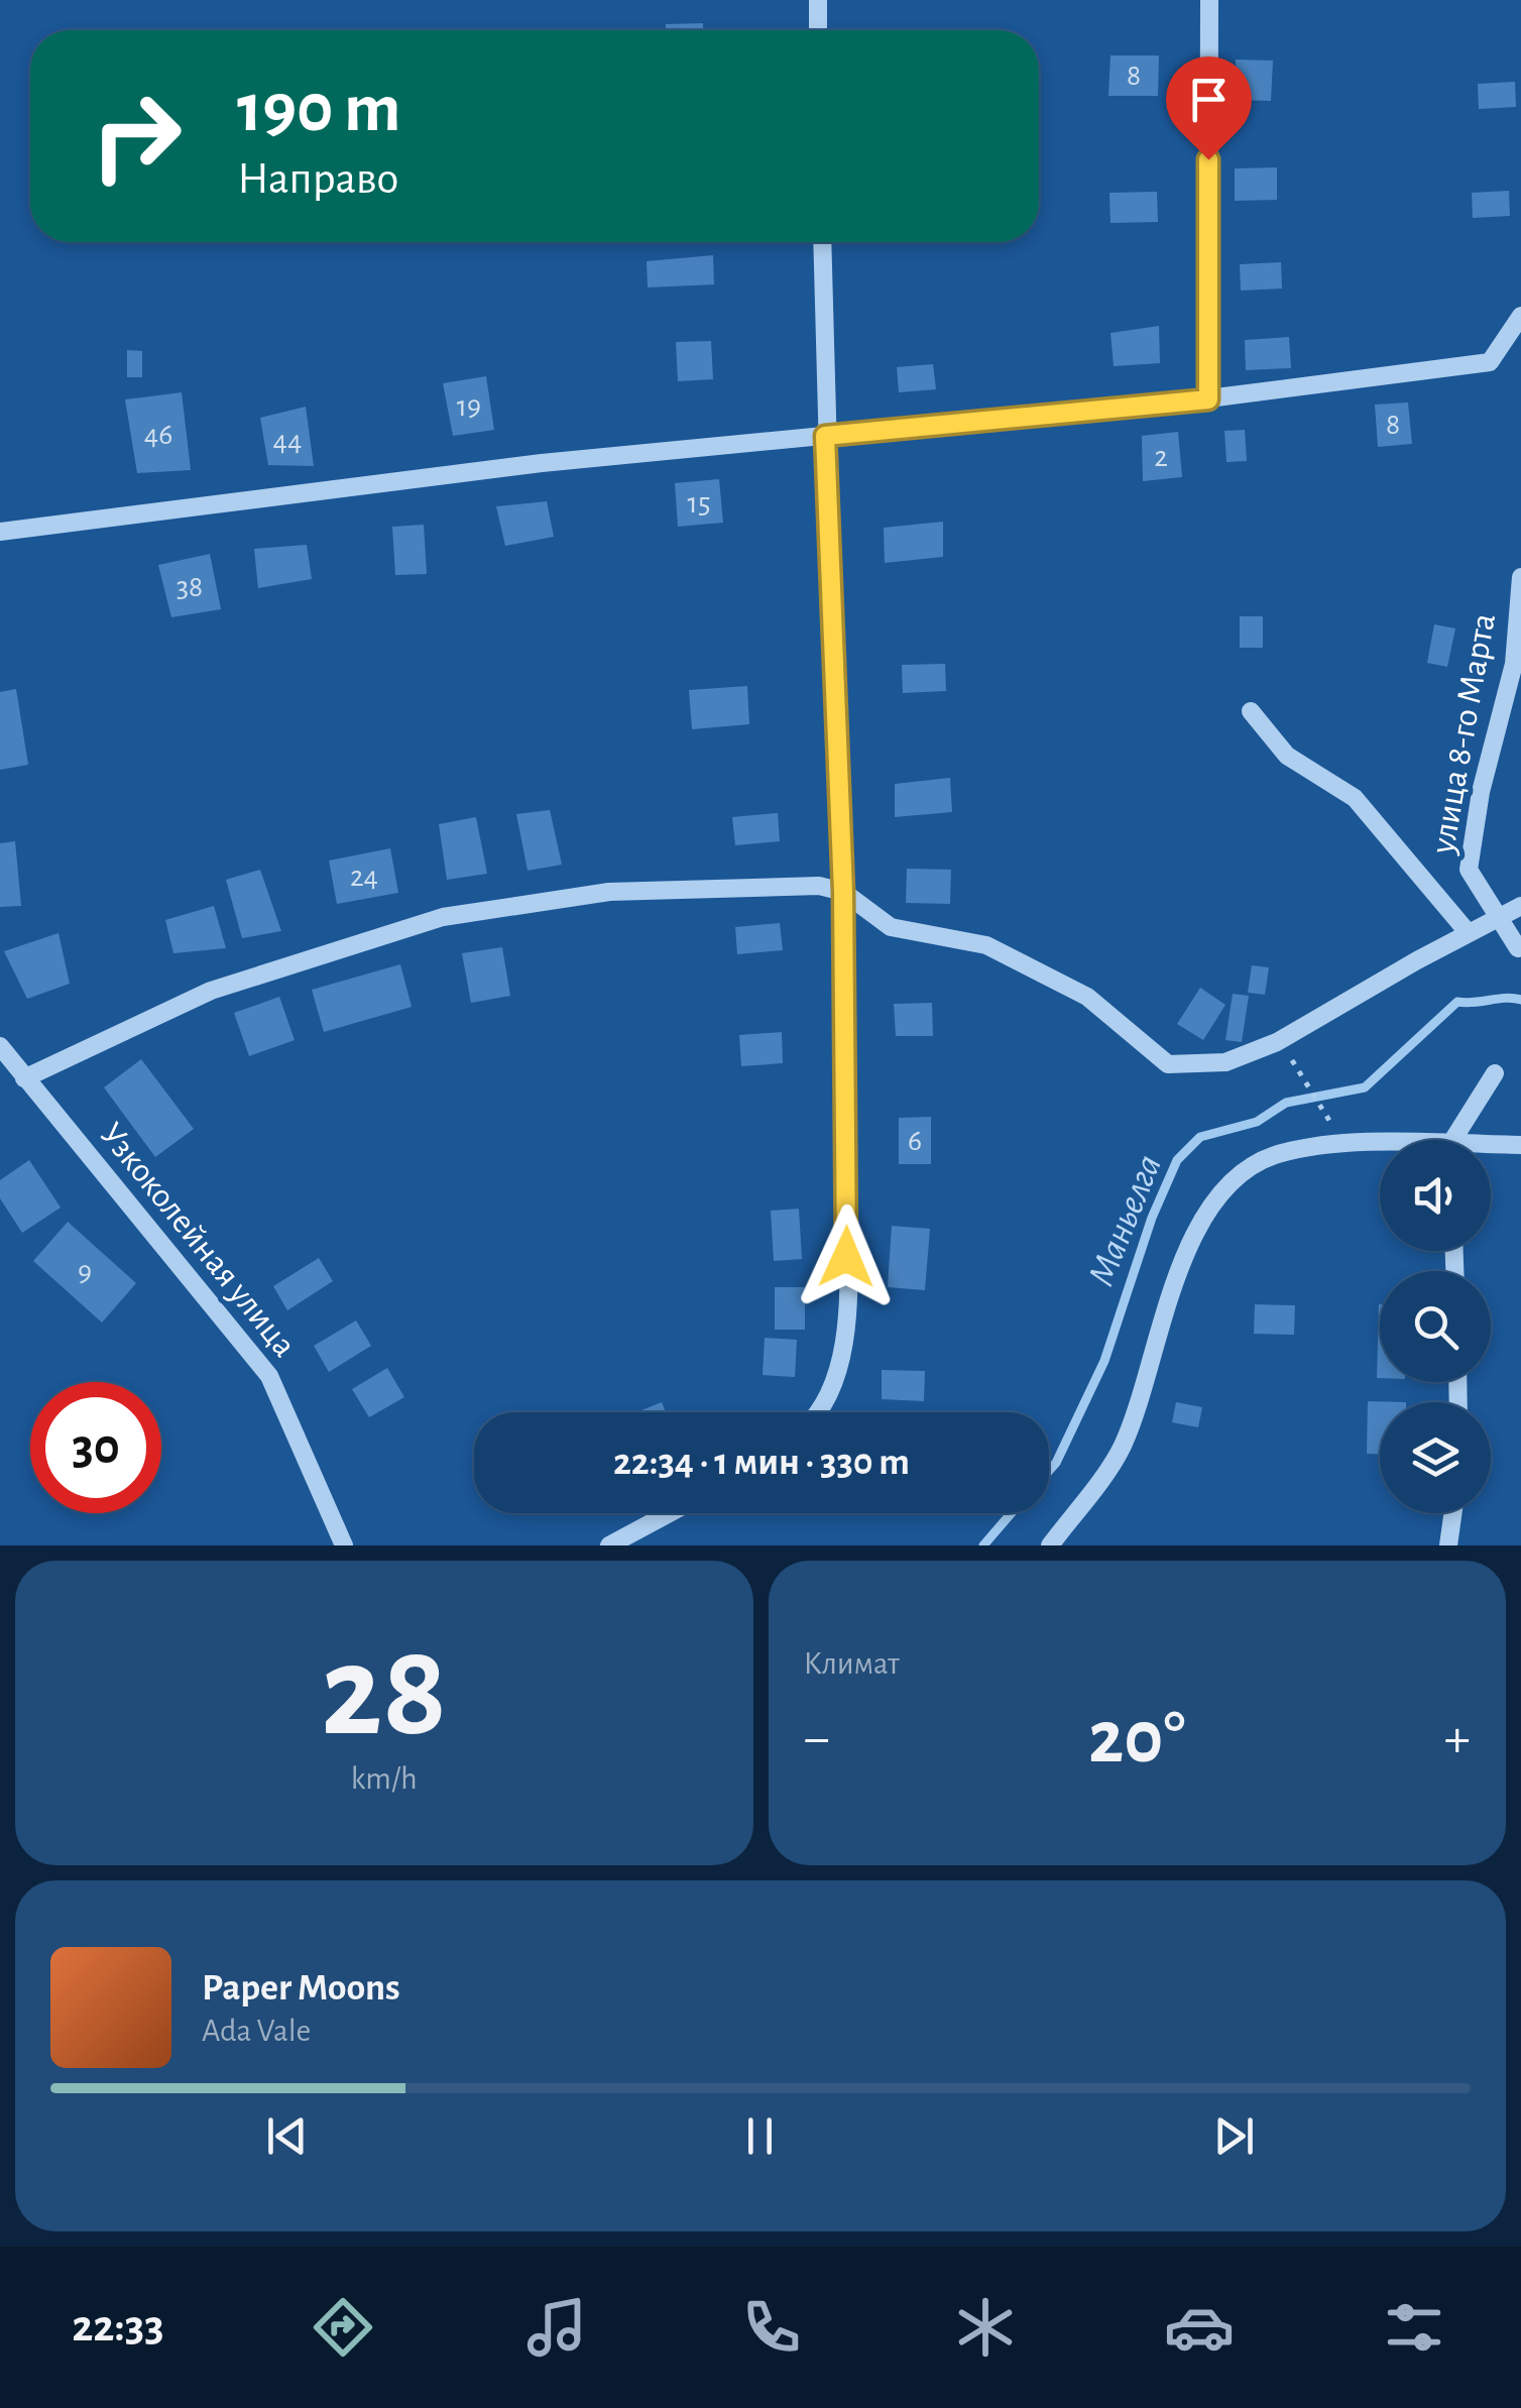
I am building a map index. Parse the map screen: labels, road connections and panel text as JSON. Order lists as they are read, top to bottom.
{
  "streets": {
    "street": ["улица 8-го Марта", "Узкоколейная улица"]
  },
  "water": ["Маньелга"],
  "house_numbers": [
    "8",
    "19",
    "8",
    "46",
    "44",
    "2",
    "15",
    "38",
    "24",
    "6",
    "9"
  ],
  "page": {
    "turn": ["190 m", "Направо"],
    "limit": "30",
    "trip": "22:34 · 1 мин · 330 m",
    "tile": [
      ["28", "km/h"],
      "Климат"
    ],
    "heat": ["−", "20°", "+"],
    "song": ["Paper Moons", "Ada Vale"],
    "tabs": "22:33"
  }
}
